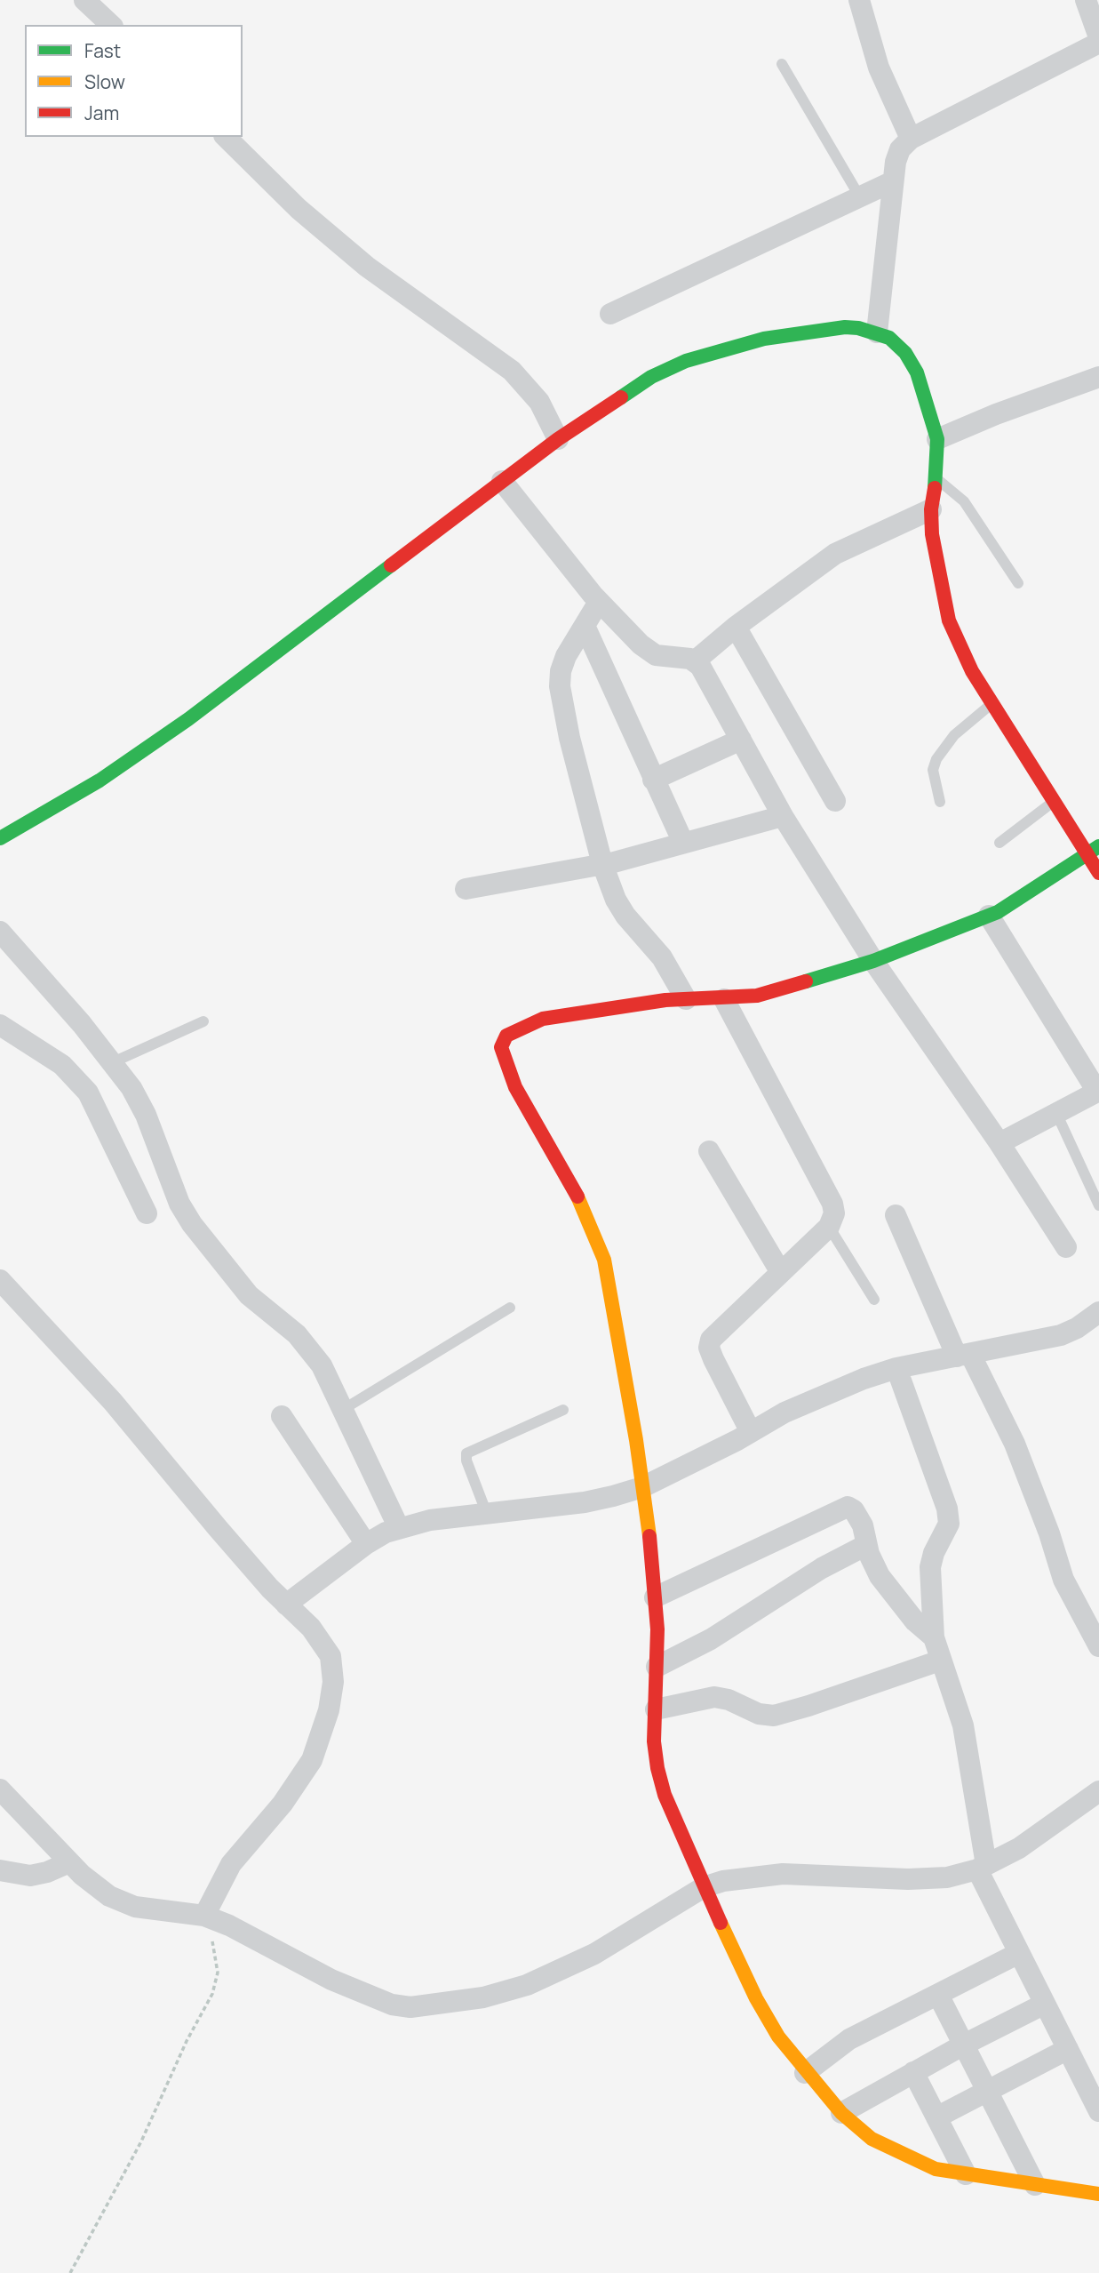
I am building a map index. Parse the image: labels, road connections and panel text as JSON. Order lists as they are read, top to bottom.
{
  "legend": ["Fast", "Slow", "Jam"]
}
